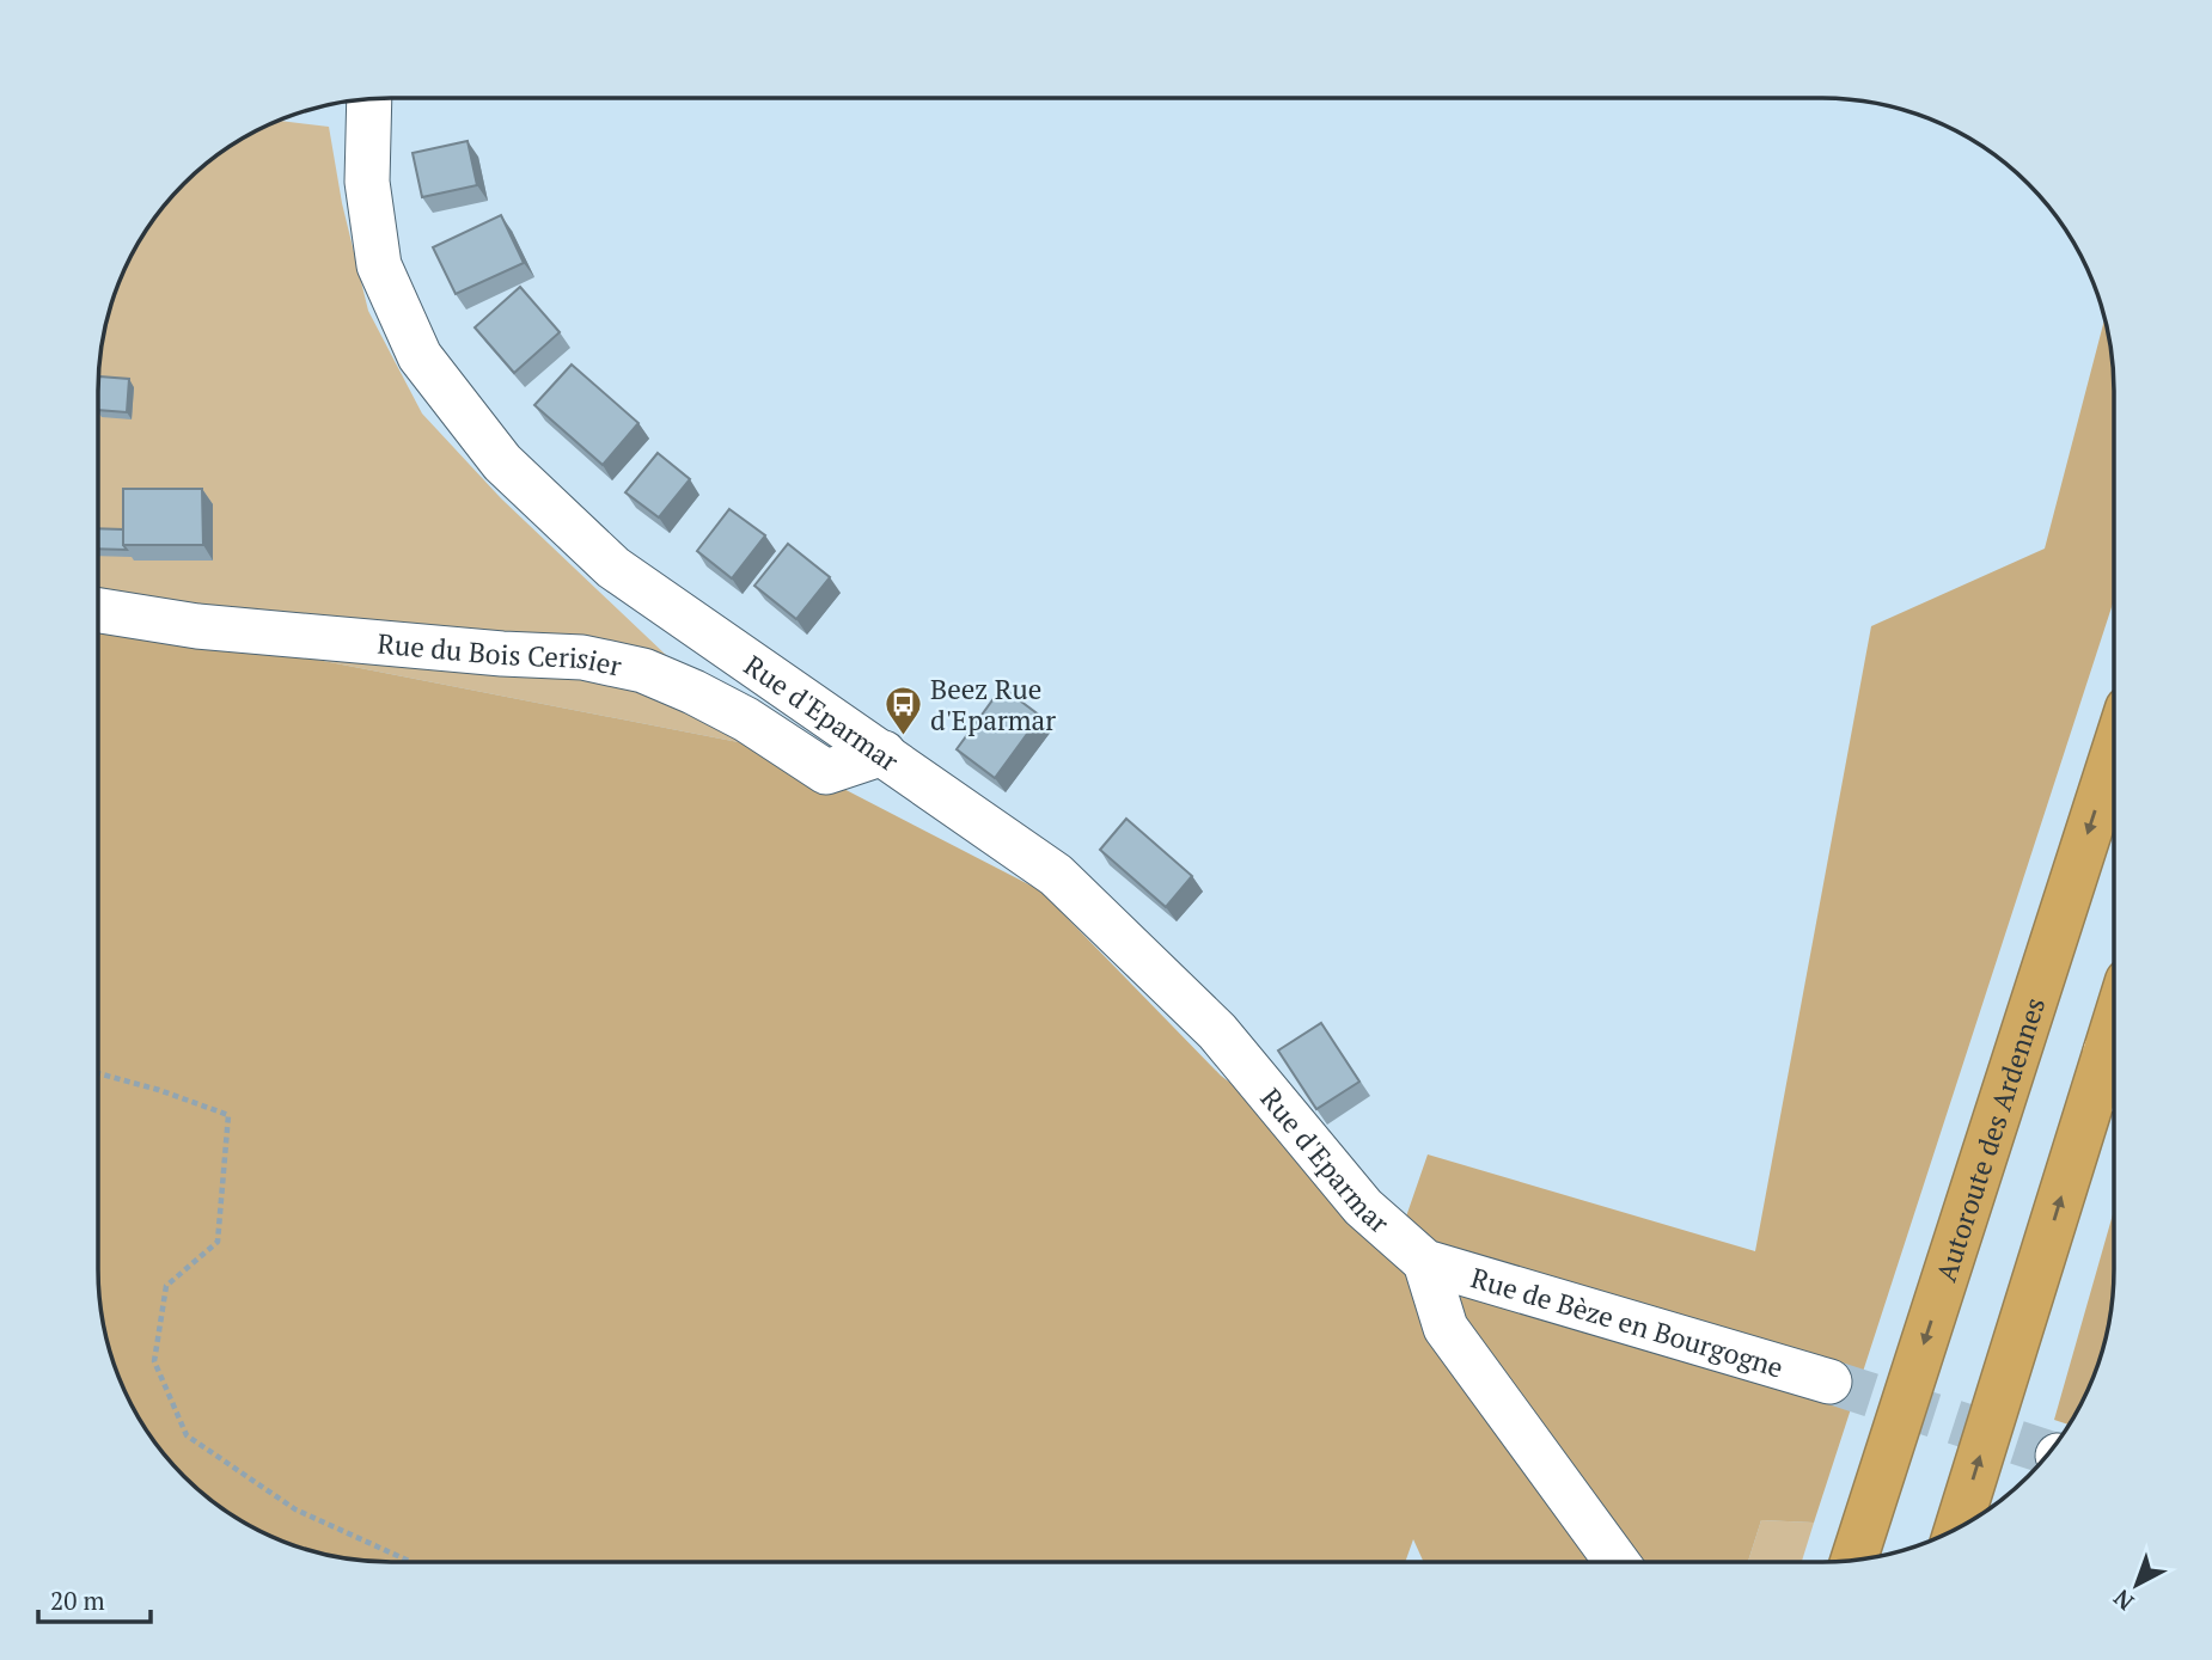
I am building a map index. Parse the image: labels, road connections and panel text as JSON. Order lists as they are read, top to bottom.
{
  "streets": {
    "highway": ["Autoroute des Ardennes"],
    "street": ["Rue du Bois Cerisier", "Rue d'Eparmar", "Rue de Bèze en Bourgogne"]
  },
  "crossings": [
    ["Rue du Bois Cerisier", "Rue d'Eparmar"],
    ["Rue d'Eparmar", "Rue de Bèze en Bourgogne"]
  ],
  "places": {
    "bus stop": ["Beez Rue d'Eparmar"]
  },
  "scale_bar": "20 m",
  "north": "bottom left"
}
